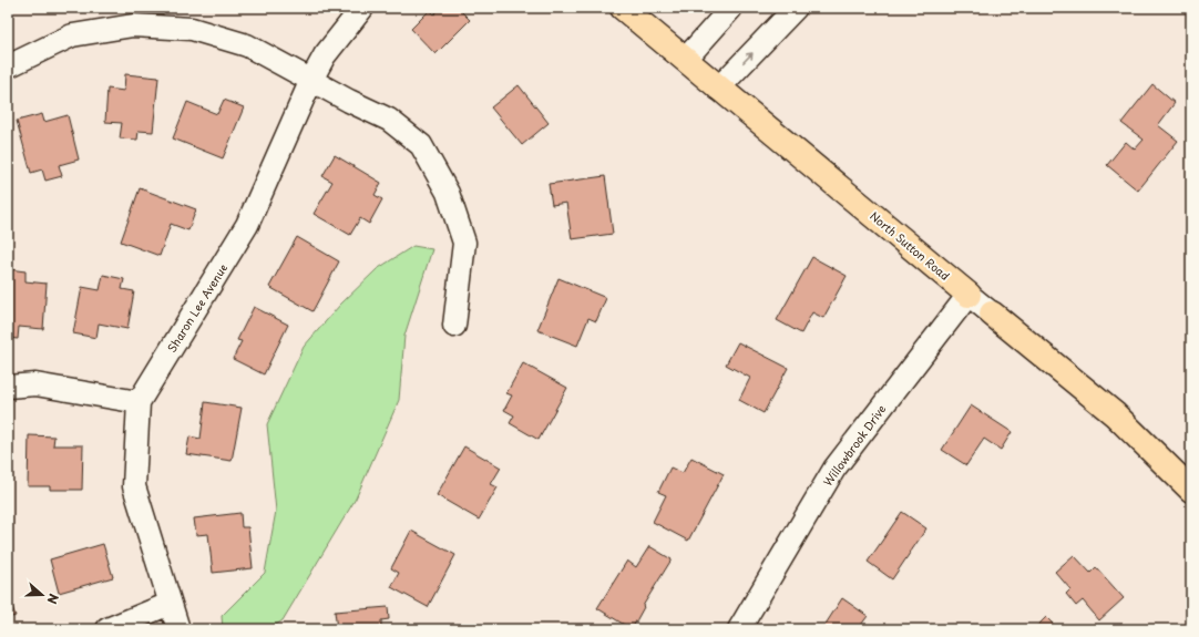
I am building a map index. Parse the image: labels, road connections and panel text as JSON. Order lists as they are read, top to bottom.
{
  "streets": {
    "main road": ["North Sutton Road"],
    "street": ["Sharon Lee Avenue", "Willowbrook Drive"]
  },
  "crossings": [
    ["North Sutton Road", "Willowbrook Drive"]
  ],
  "north": "right"
}
